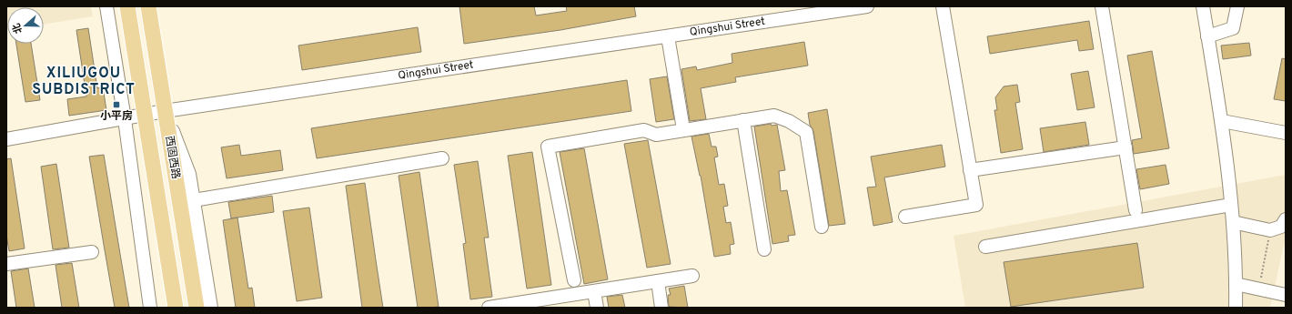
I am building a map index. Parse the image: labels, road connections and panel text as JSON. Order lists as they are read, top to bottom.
{
  "streets": {
    "main road": ["西固西路"],
    "street": ["Qingshui Street"]
  },
  "crossings": [
    ["Qingshui Street", "西固西路"]
  ],
  "districts": ["XILIUGOU SUBDISTRICT"],
  "places": {
    "transit": ["小平房"]
  },
  "north": "left"
}
